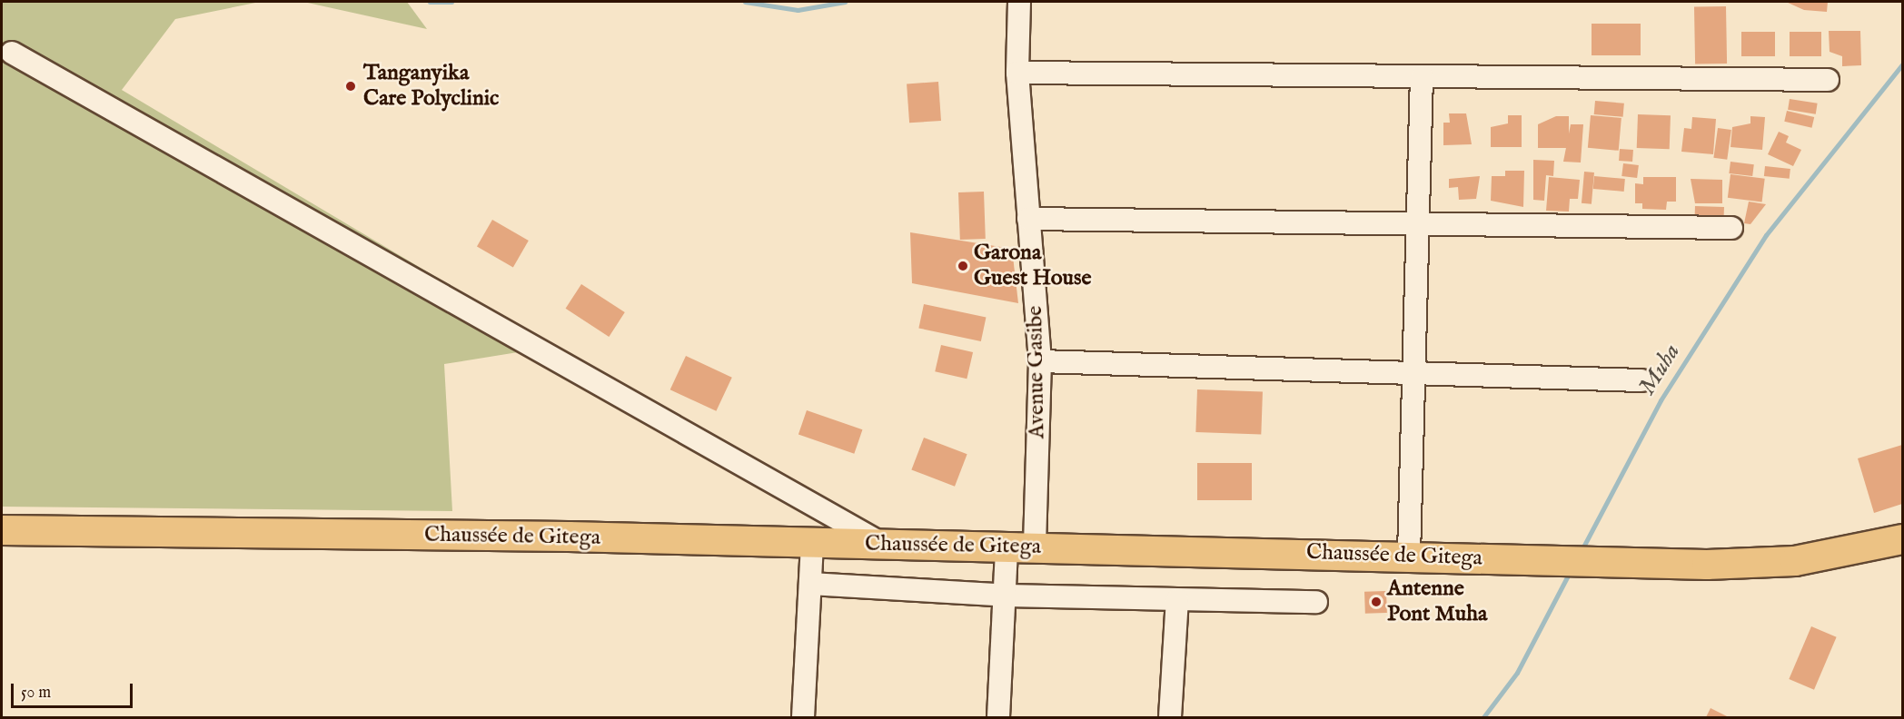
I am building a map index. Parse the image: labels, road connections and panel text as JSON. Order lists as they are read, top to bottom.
{
  "streets": {
    "main road": ["Chaussée de Gitega"],
    "street": ["Avenue Gasibe"]
  },
  "crossings": [
    ["Avenue Gasibe", "Chaussée de Gitega"]
  ],
  "water": ["Muha"],
  "places": ["Tanganyika Care Polyclinic", "Garona Guest House", "Antenne Pont Muha"],
  "scale_bar": "50 m"
}
